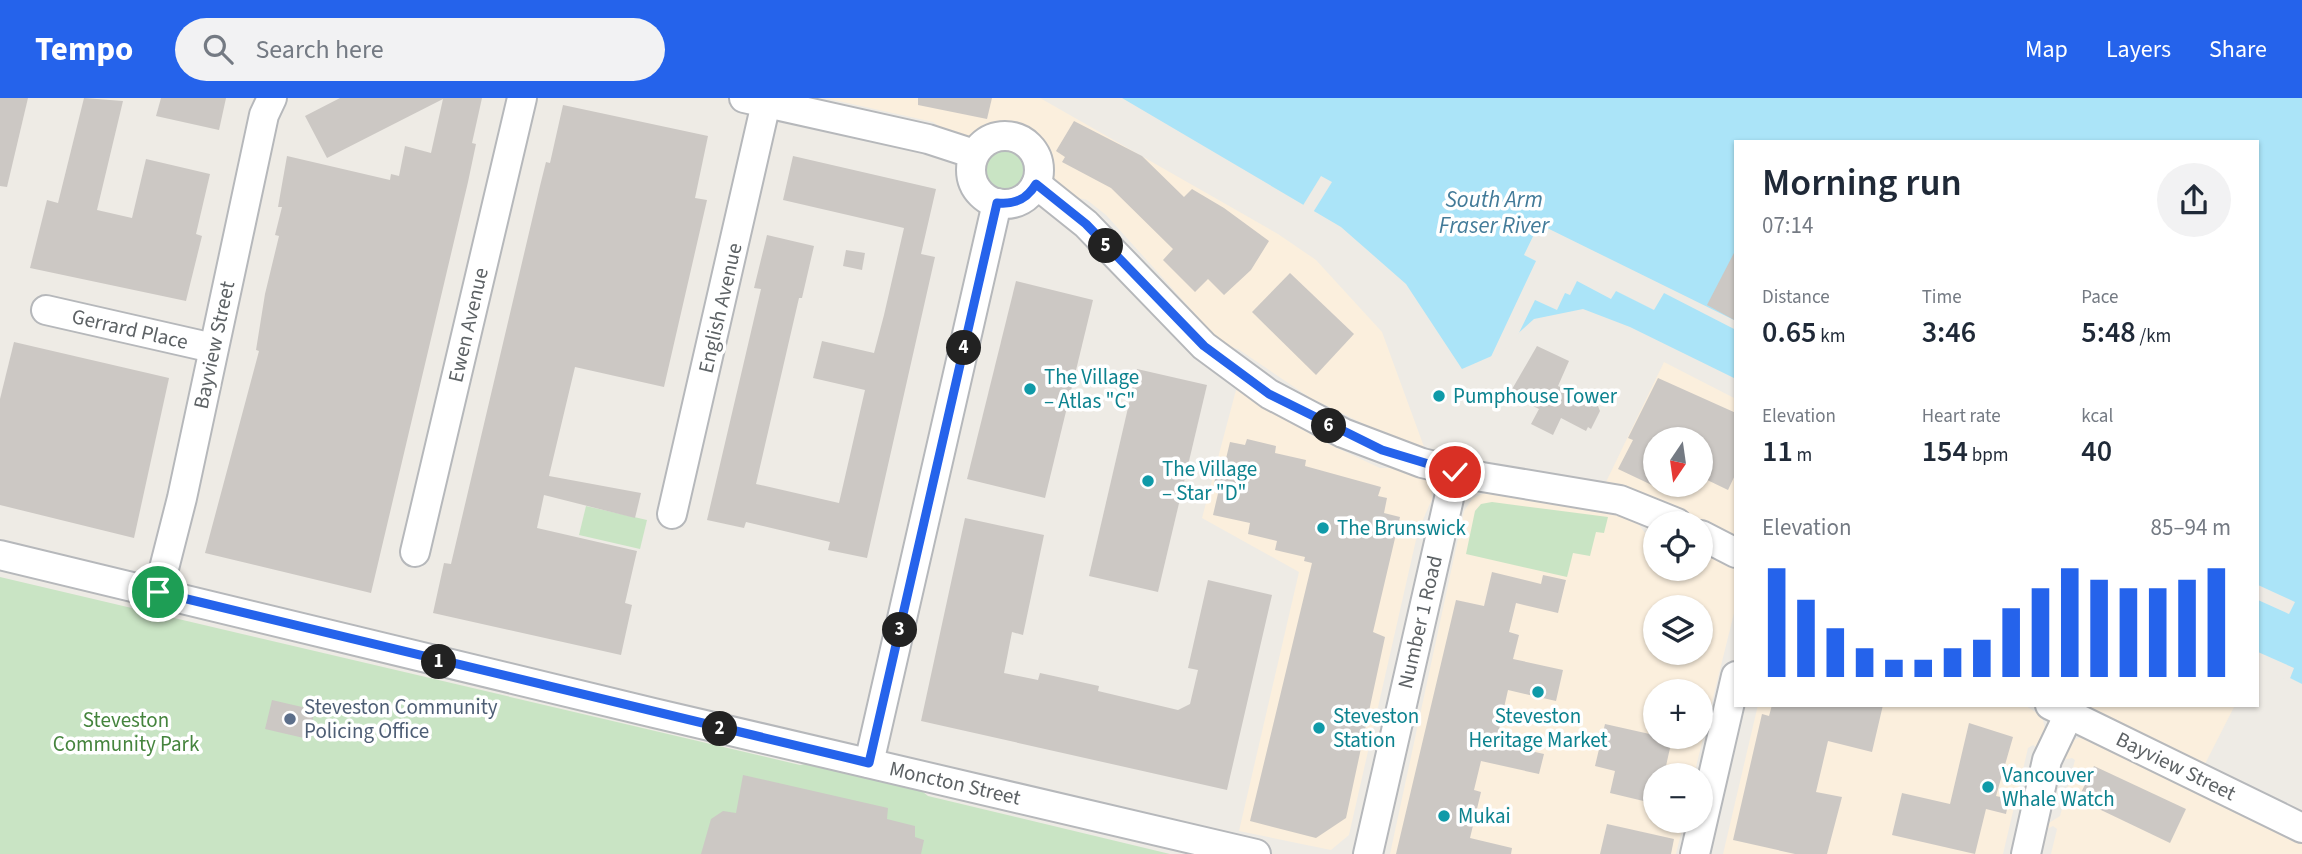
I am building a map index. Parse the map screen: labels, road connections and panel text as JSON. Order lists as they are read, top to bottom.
{
  "streets": {
    "street": [
      "English Avenue",
      "Ewen Avenue",
      "Gerrard Place",
      "Bayview Street",
      "Number 1 Road",
      "Moncton Street"
    ]
  },
  "crossings": [
    ["Gerrard Place", "Bayview Street"],
    ["Bayview Street", "Moncton Street"]
  ],
  "water": ["South Arm Fraser River"],
  "parks": ["Steveston Community Park"],
  "places": [
    "The Village – Atlas \"C\"",
    "Pumphouse Tower",
    "The Village – Star \"D\"",
    "The Brunswick",
    "Steveston Heritage Market",
    "Steveston Community Policing Office",
    "Steveston Station",
    "Vancouver Whale Watch",
    "Mukai"
  ],
  "north": "bottom",
  "page": {
    "header": "Tempo",
    "search": "Search here",
    "nav": ["Map", "Layers", "Share"],
    "heading": ["Morning run", "07:14"],
    "pins": [
      "5",
      "4",
      "6",
      "3",
      "1",
      "2"
    ],
    "stats": [
      ["Distance", "0.65 km"],
      ["Time", "3:46"],
      ["Pace", "5:48 /km"],
      ["Elevation", "11 m"],
      ["Heart rate", "154 bpm"],
      ["kcal", "40"]
    ],
    "map_buttons": ["+", "−"],
    "chart": ["Elevation", "85–94 m"]
  }
}
